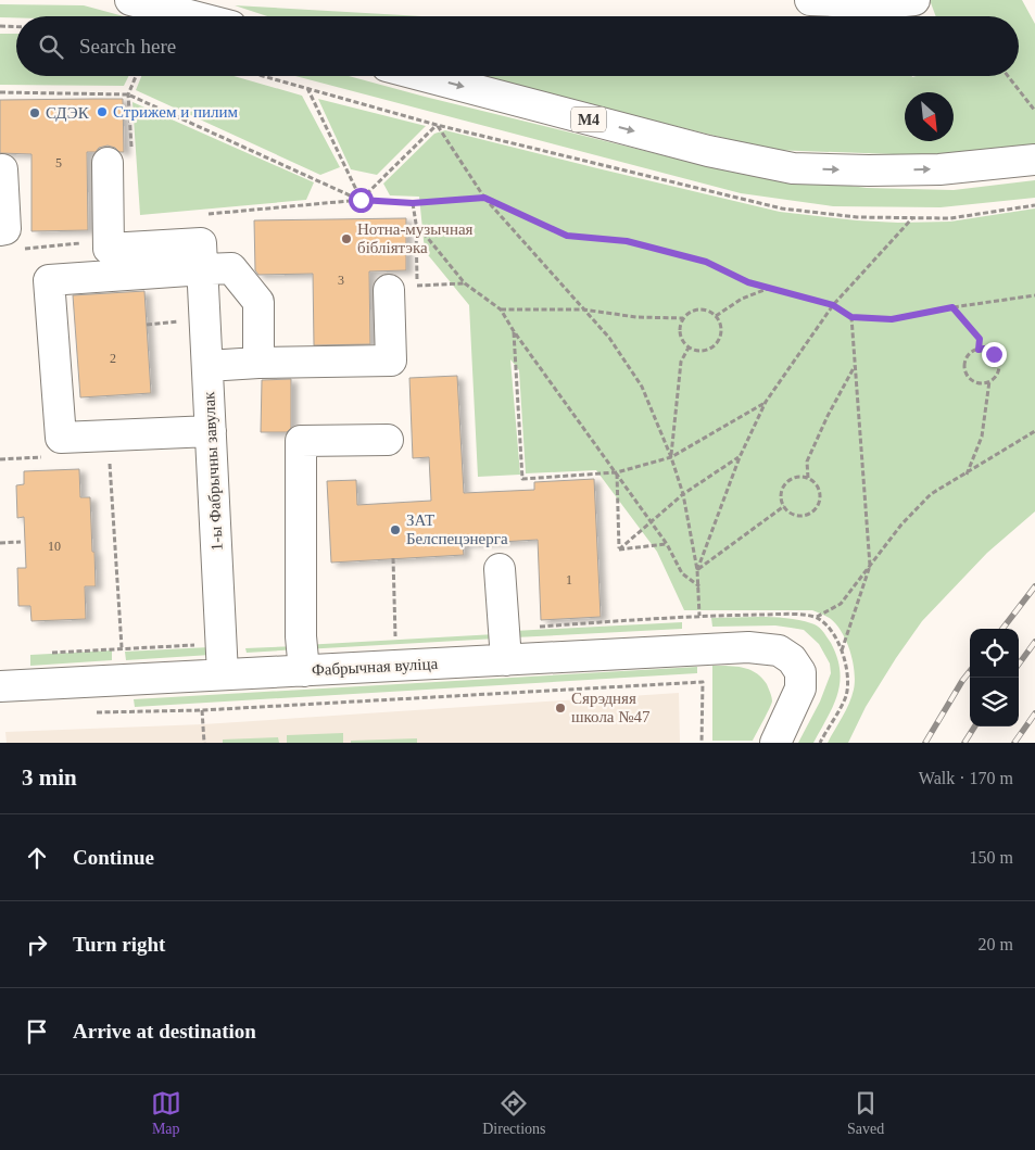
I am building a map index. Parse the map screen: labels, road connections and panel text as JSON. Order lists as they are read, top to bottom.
{
  "streets": {
    "street": ["М4", "1-ы Фабрычны завулак", "Фабрычная вуліца"]
  },
  "crossings": [
    ["1-ы Фабрычны завулак", "Фабрычная вуліца"]
  ],
  "places": [
    "Стрижем и пилим",
    "СДЭК",
    "Нотна-музычная бібліятэка",
    "ЗАТ Белспецэнерга",
    "Сярэдняя школа №47"
  ],
  "house_numbers": [
    "5",
    "3",
    "2",
    "10",
    "1"
  ],
  "north": "bottom right",
  "page": {
    "search": "Search here",
    "heading": ["3 min", "Walk · 170 m"],
    "list": [
      ["Continue", "150 m"],
      ["Turn right", "20 m"],
      "Arrive at destination"
    ],
    "nav": ["Map", "Directions", "Saved"]
  }
}
